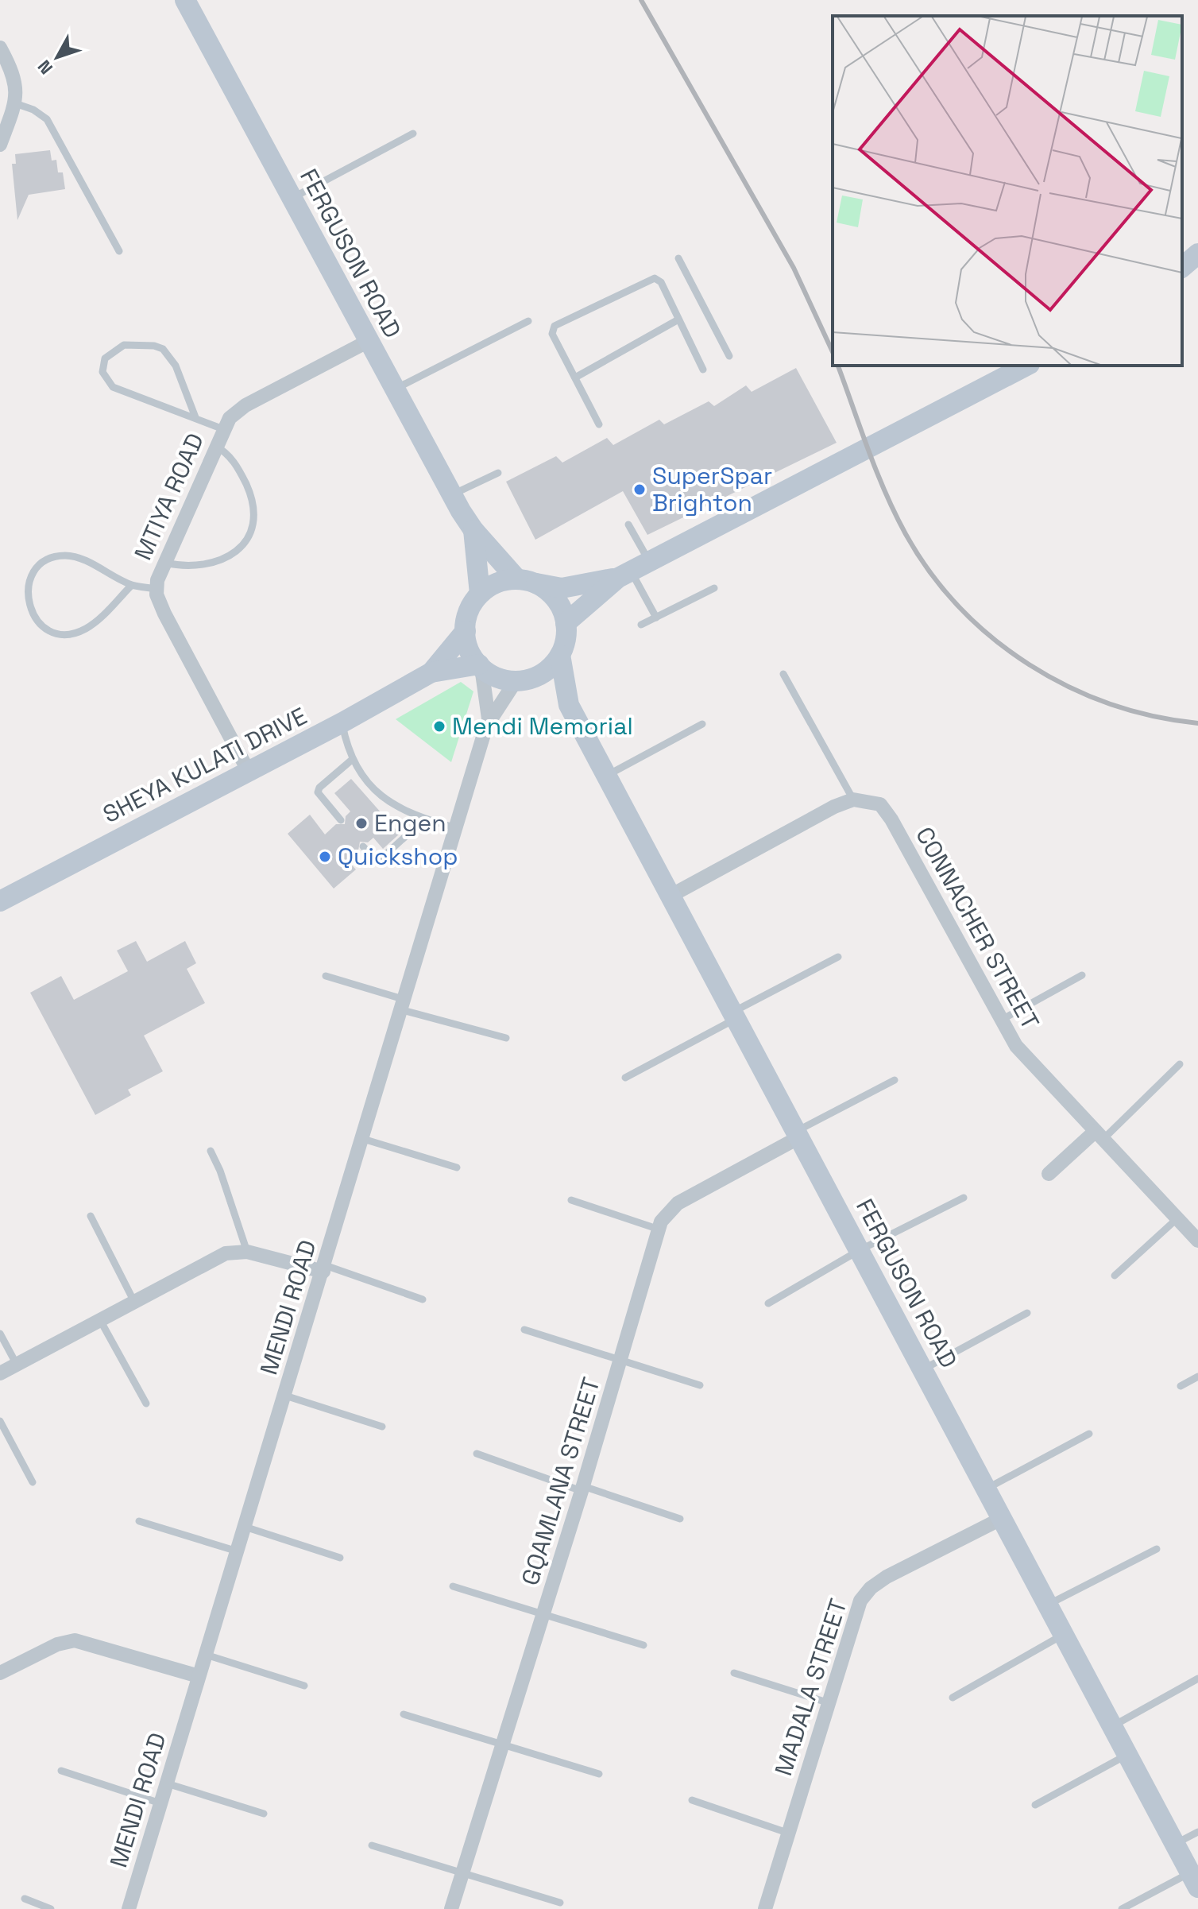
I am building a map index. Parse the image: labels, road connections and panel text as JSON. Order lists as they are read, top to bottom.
{
  "streets": {
    "street": [
      "FERGUSON ROAD",
      "MTIYA ROAD",
      "SHEYA KULATI DRIVE",
      "CONNACHER STREET",
      "MENDI ROAD",
      "GQAMLANA STREET",
      "MADALA STREET"
    ]
  },
  "crossings": [
    ["FERGUSON ROAD", "MTIYA ROAD"],
    ["FERGUSON ROAD", "SHEYA KULATI DRIVE"],
    ["FERGUSON ROAD", "MENDI ROAD"],
    ["FERGUSON ROAD", "GQAMLANA STREET"],
    ["FERGUSON ROAD", "MADALA STREET"],
    ["MTIYA ROAD", "SHEYA KULATI DRIVE"],
    ["SHEYA KULATI DRIVE", "MENDI ROAD"]
  ],
  "places": [
    "SuperSpar Brighton",
    "Mendi Memorial",
    "Engen",
    "Quickshop"
  ],
  "north": "bottom left"
}
